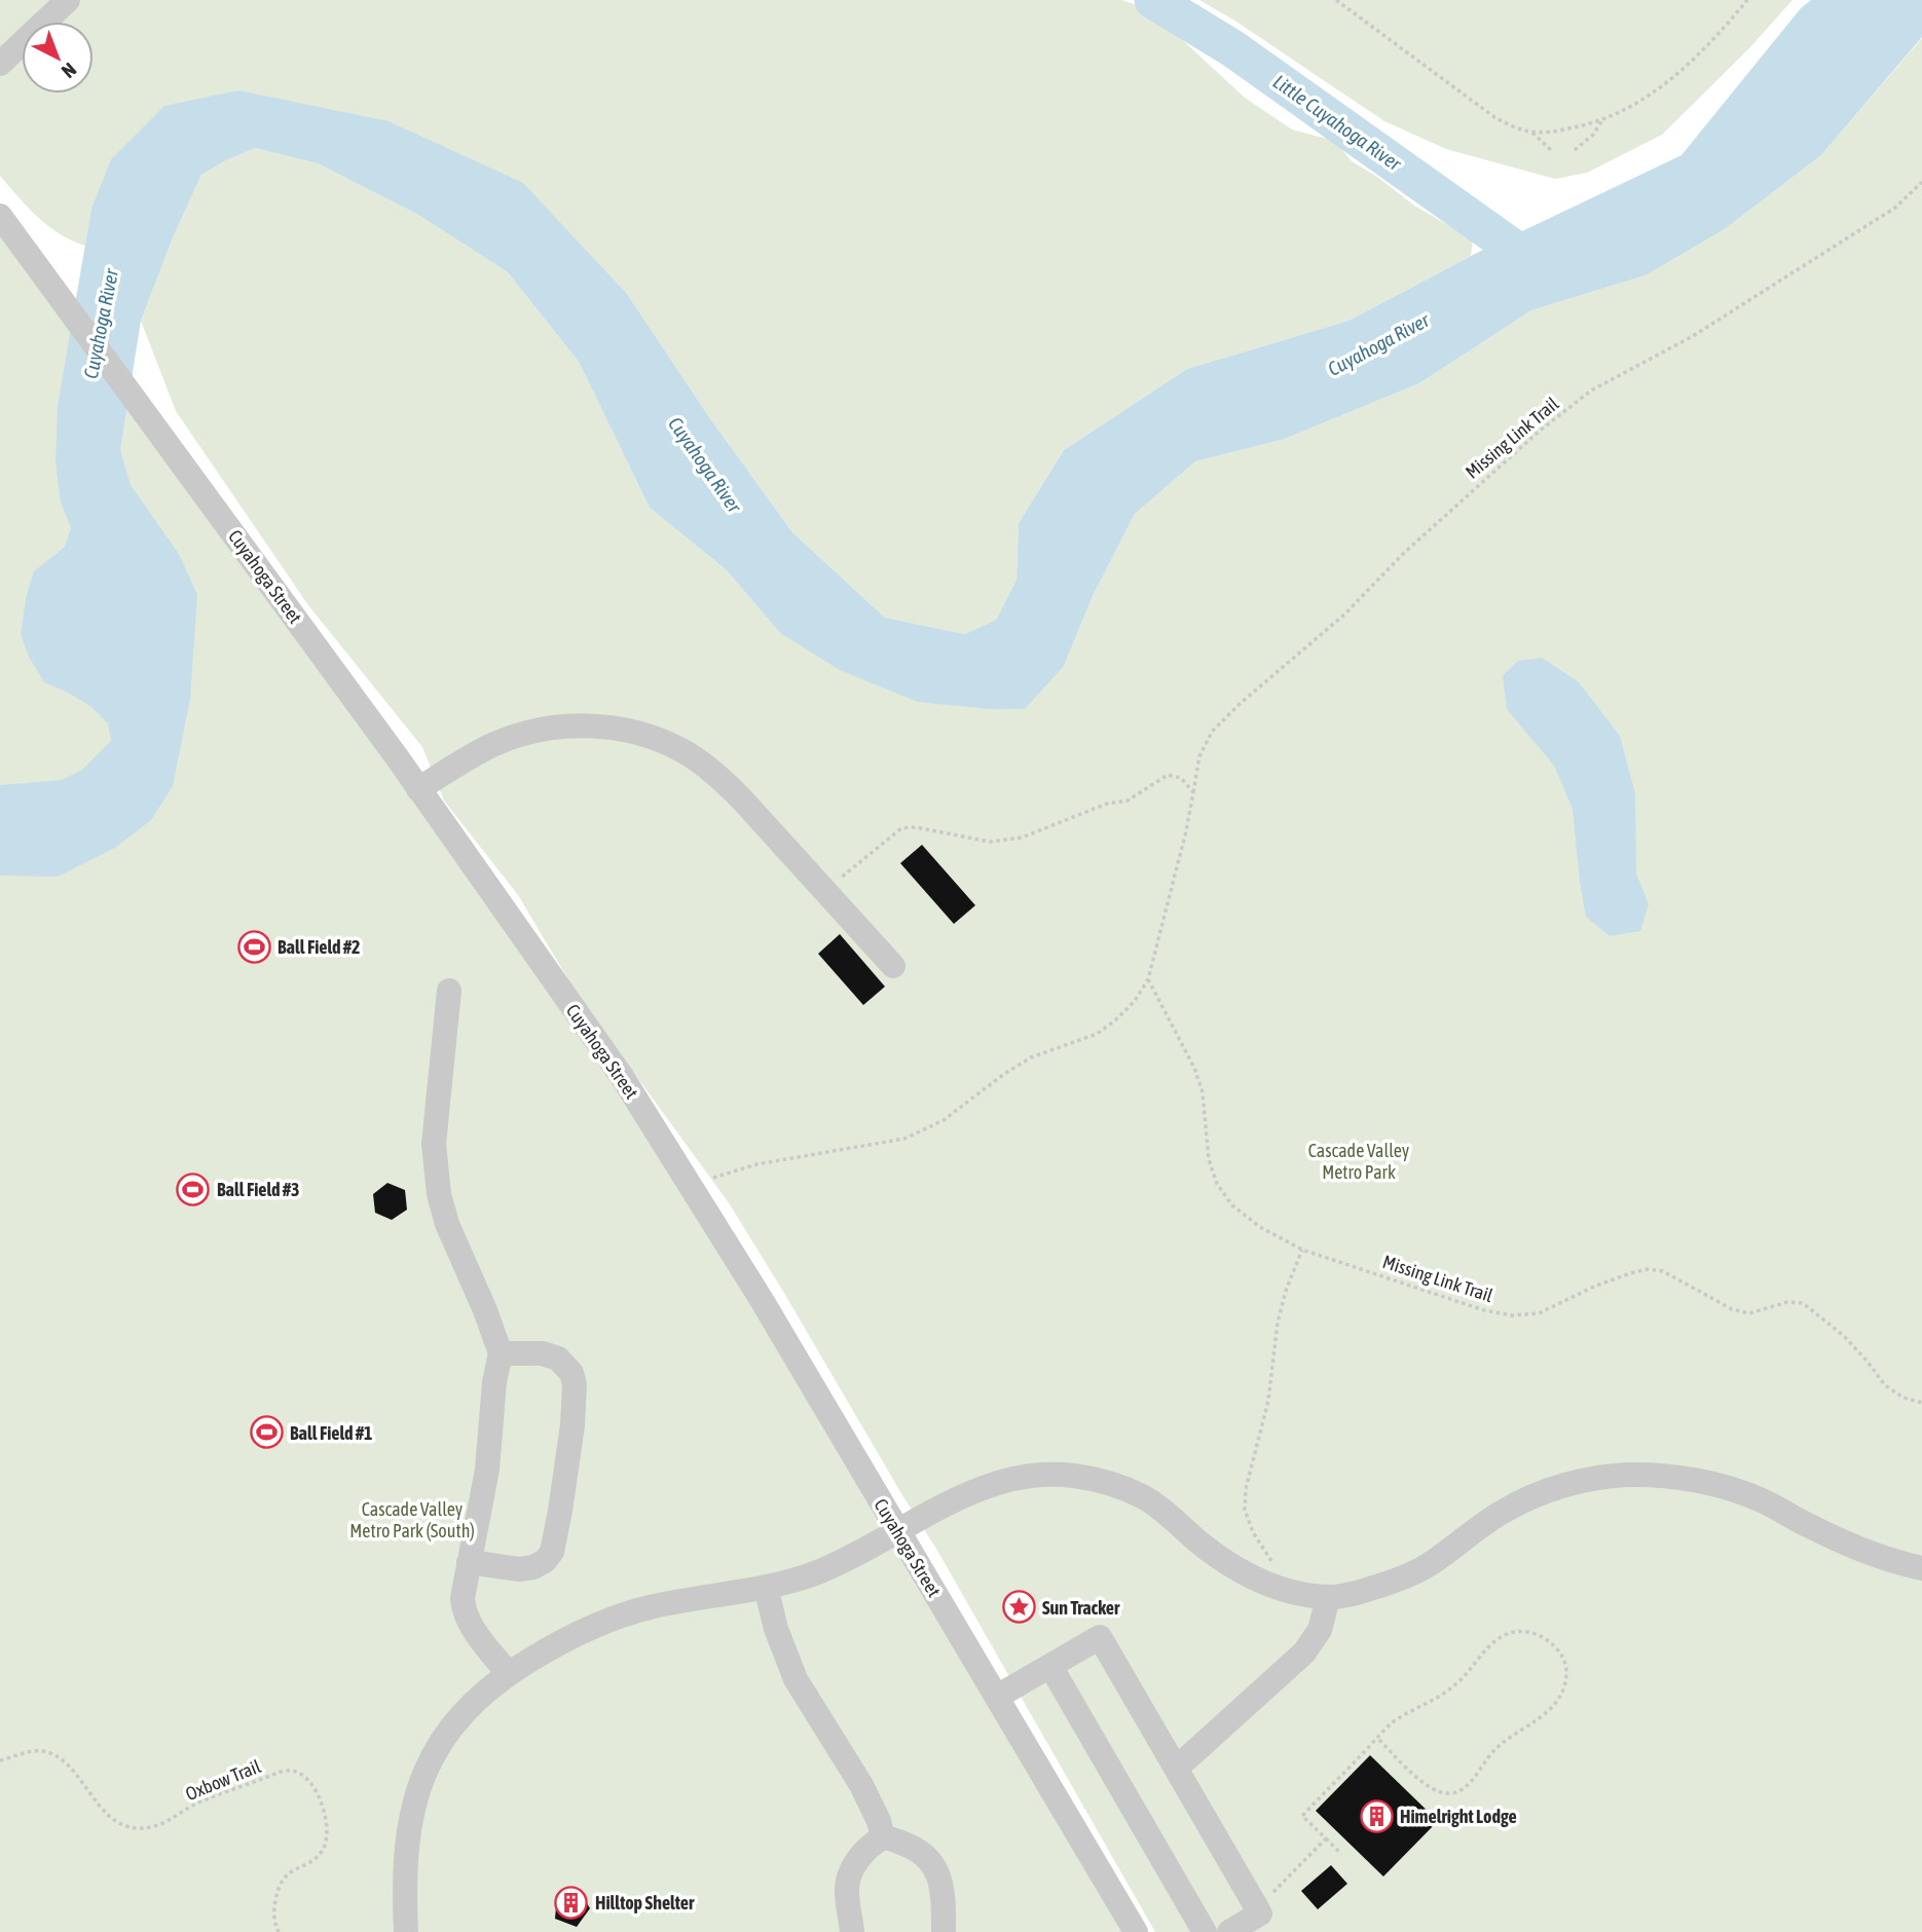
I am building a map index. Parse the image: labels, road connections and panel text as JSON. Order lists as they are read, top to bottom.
{
  "streets": {
    "street": ["Cuyahoga Street"],
    "path": ["Missing Link Trail", "Oxbow Trail"]
  },
  "water": ["Little Cuyahoga River", "Cuyahoga River"],
  "parks": ["Cascade Valley Metro Park", "Cascade Valley Metro Park (South)"],
  "places": {
    "sports": ["Ball Field #2", "Ball Field #3", "Ball Field #1"],
    "place": ["Sun Tracker"],
    "building": ["Himelright Lodge", "Hilltop Shelter"]
  },
  "north": "bottom right"
}
